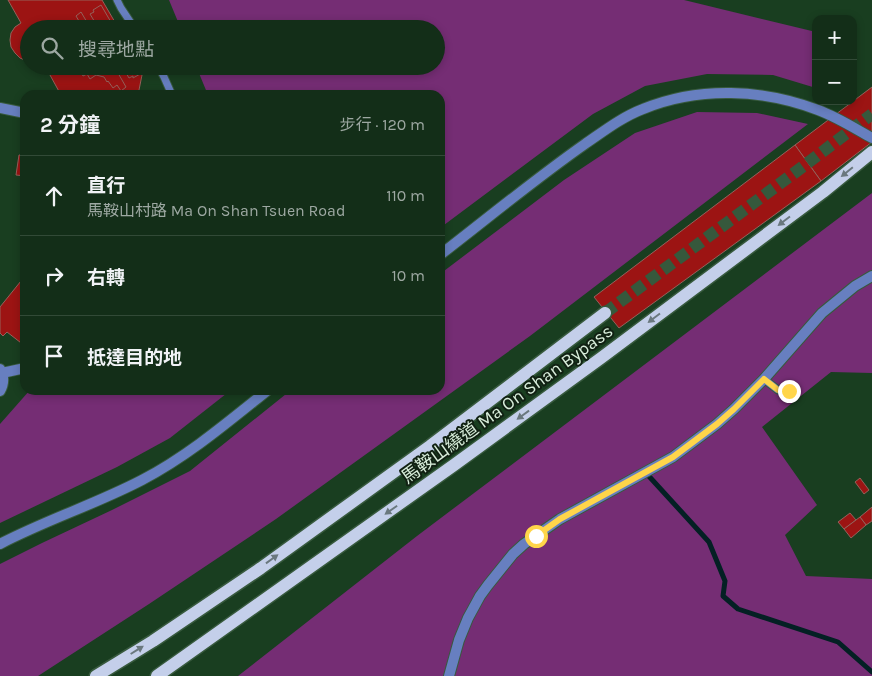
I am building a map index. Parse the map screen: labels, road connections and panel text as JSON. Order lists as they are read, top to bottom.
{
  "streets": {
    "main road": ["馬鞍山繞道 Ma On Shan Bypass"]
  },
  "page": {
    "map_buttons": ["+", "−"],
    "search": "搜尋地點",
    "heading": ["2 分鐘", "步行 · 120 m"],
    "list": [
      ["直行", "馬鞍山村路 Ma On Shan Tsuen Road", "110 m"],
      ["右轉", "10 m"],
      "抵達目的地"
    ]
  }
}
